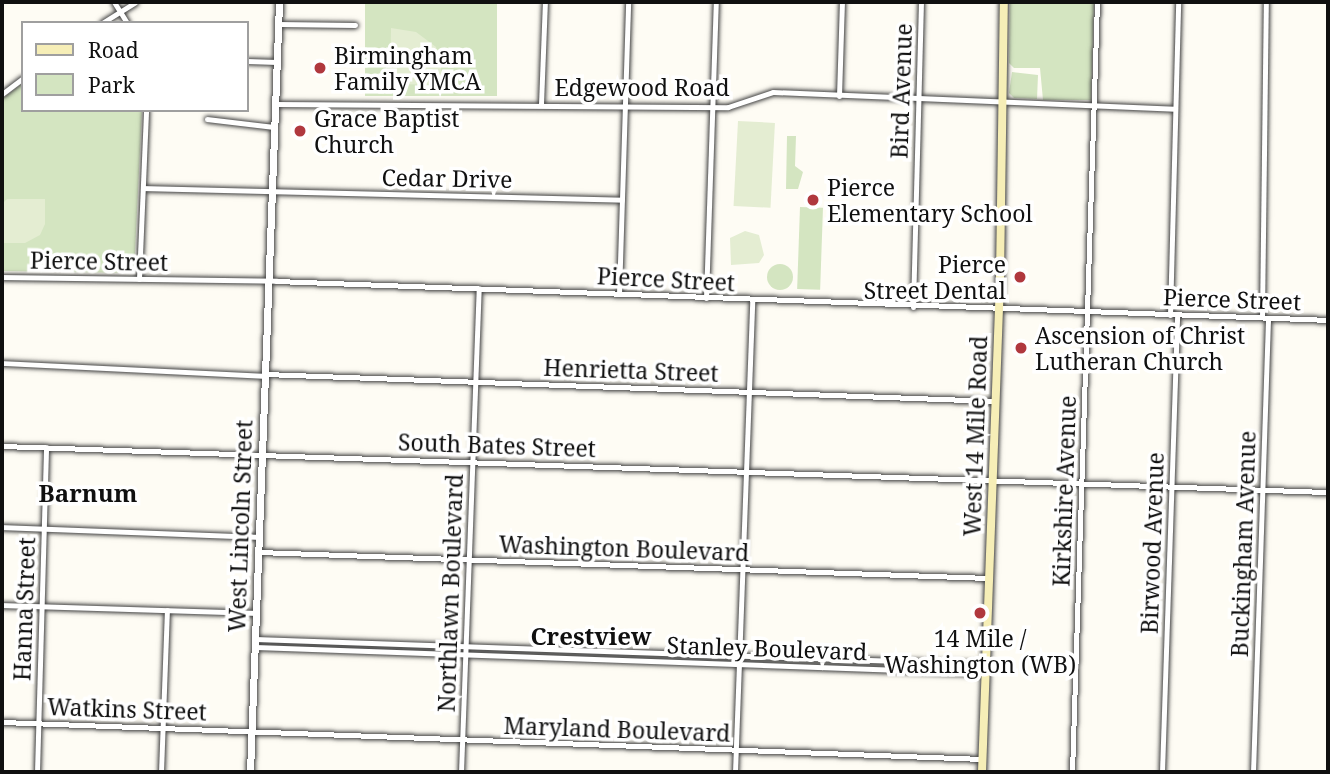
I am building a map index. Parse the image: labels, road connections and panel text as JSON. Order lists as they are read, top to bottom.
{
  "streets": {
    "main road": ["West 14 Mile Road"],
    "street": [
      "Edgewood Road",
      "Bird Avenue",
      "Cedar Drive",
      "Pierce Street",
      "Henrietta Street",
      "South Bates Street",
      "Kirkshire Avenue",
      "West Lincoln Street",
      "Birwood Avenue",
      "Buckingham Avenue",
      "Washington Boulevard",
      "Northlawn Boulevard",
      "Hanna Street",
      "Stanley Boulevard",
      "Watkins Street",
      "Maryland Boulevard"
    ]
  },
  "crossings": [
    ["Edgewood Road", "Bird Avenue"],
    ["Edgewood Road", "West 14 Mile Road"],
    ["Edgewood Road", "Kirkshire Avenue"],
    ["Edgewood Road", "West Lincoln Street"],
    ["Bird Avenue", "Pierce Street"],
    ["Cedar Drive", "West Lincoln Street"],
    ["Pierce Street", "West 14 Mile Road"],
    ["Pierce Street", "Kirkshire Avenue"],
    ["Pierce Street", "West Lincoln Street"],
    ["Pierce Street", "Birwood Avenue"],
    ["Pierce Street", "Buckingham Avenue"],
    ["Pierce Street", "Northlawn Boulevard"],
    ["Henrietta Street", "West 14 Mile Road"],
    ["Henrietta Street", "West Lincoln Street"],
    ["Henrietta Street", "Northlawn Boulevard"],
    ["West 14 Mile Road", "South Bates Street"],
    ["West 14 Mile Road", "Washington Boulevard"],
    ["West 14 Mile Road", "Stanley Boulevard"],
    ["West 14 Mile Road", "Maryland Boulevard"],
    ["South Bates Street", "Kirkshire Avenue"],
    ["South Bates Street", "West Lincoln Street"],
    ["South Bates Street", "Birwood Avenue"],
    ["South Bates Street", "Buckingham Avenue"],
    ["South Bates Street", "Northlawn Boulevard"],
    ["South Bates Street", "Hanna Street"],
    ["West Lincoln Street", "Washington Boulevard"],
    ["West Lincoln Street", "Stanley Boulevard"],
    ["West Lincoln Street", "Watkins Street"],
    ["West Lincoln Street", "Maryland Boulevard"],
    ["Washington Boulevard", "Northlawn Boulevard"],
    ["Northlawn Boulevard", "Stanley Boulevard"],
    ["Northlawn Boulevard", "Maryland Boulevard"],
    ["Hanna Street", "Watkins Street"],
    ["Watkins Street", "Maryland Boulevard"]
  ],
  "districts": ["Barnum", "Crestview"],
  "places": [
    "Birmingham Family YMCA",
    "Grace Baptist Church",
    "Pierce Elementary School",
    "Pierce Street Dental",
    "Ascension of Christ Lutheran Church",
    "14 Mile / Washington (WB)"
  ],
  "legend": ["Road", "Park"]
}
